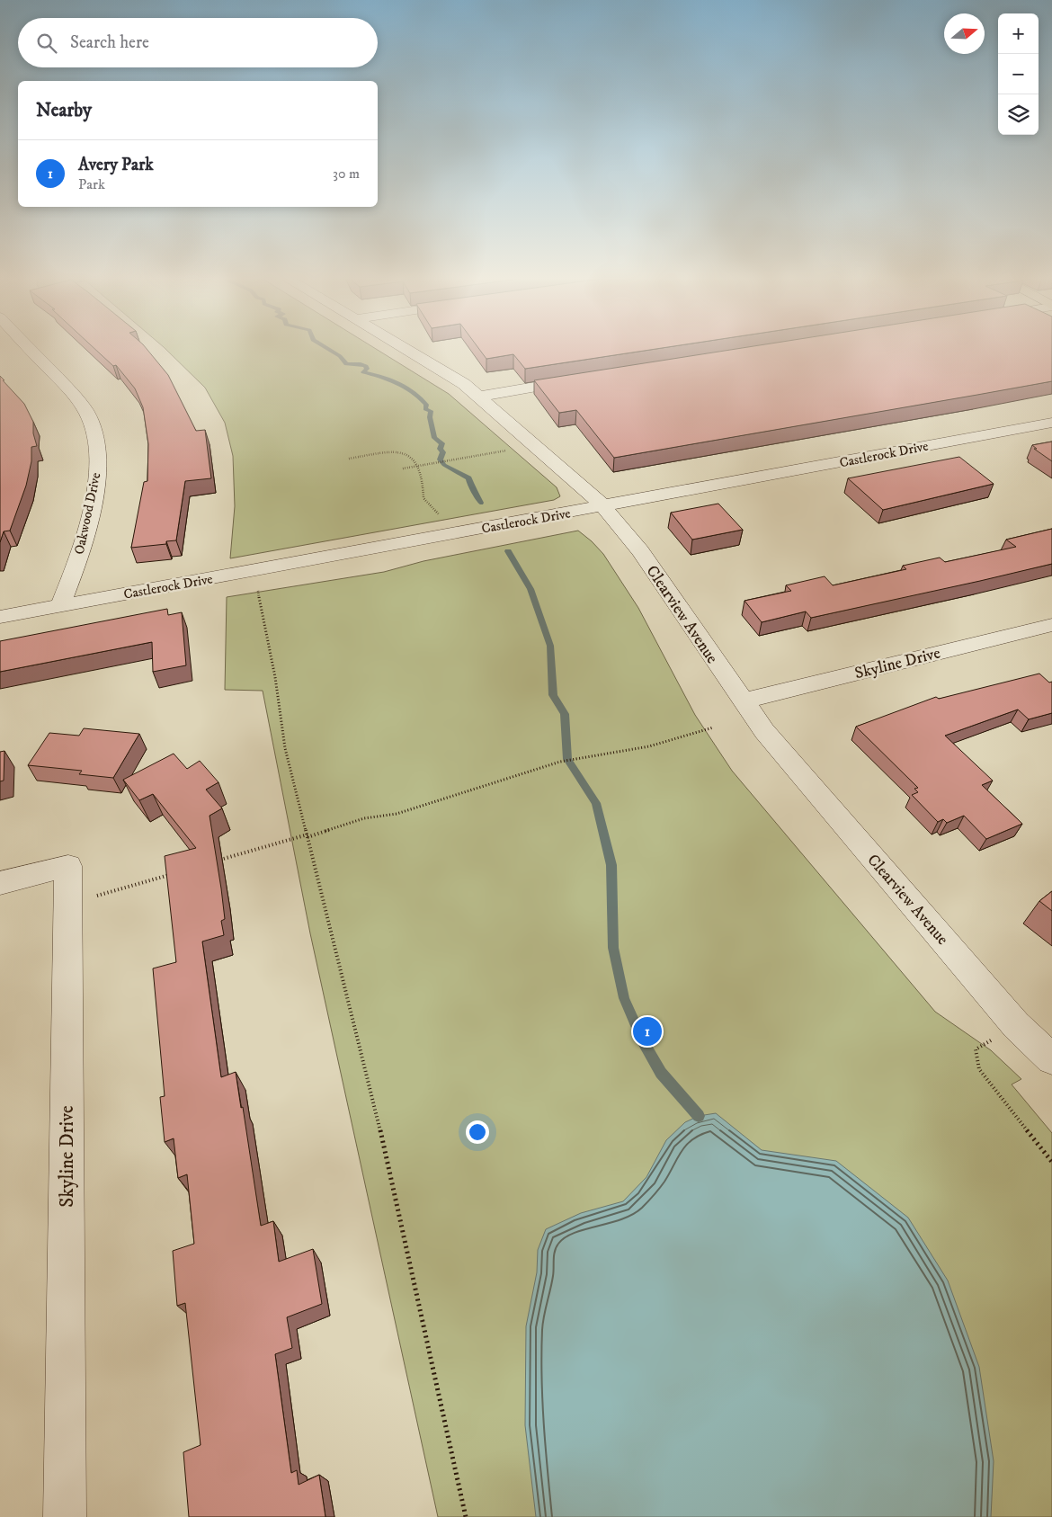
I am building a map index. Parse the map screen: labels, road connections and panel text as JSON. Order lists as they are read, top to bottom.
{
  "streets": {
    "street": [
      "Castlerock Drive",
      "Oakwood Drive",
      "Clearview Avenue",
      "Skyline Drive"
    ]
  },
  "crossings": [
    ["Castlerock Drive", "Oakwood Drive"],
    ["Castlerock Drive", "Clearview Avenue"],
    ["Clearview Avenue", "Skyline Drive"]
  ],
  "north": "right",
  "page": {
    "map_buttons": ["+", "−"],
    "search": "Search here",
    "heading": "Nearby",
    "list": [
      {
        "mark": "1",
        "name": "Avery Park",
        "note": "Park",
        "value": "30 m"
      }
    ],
    "pins": "1"
  }
}
